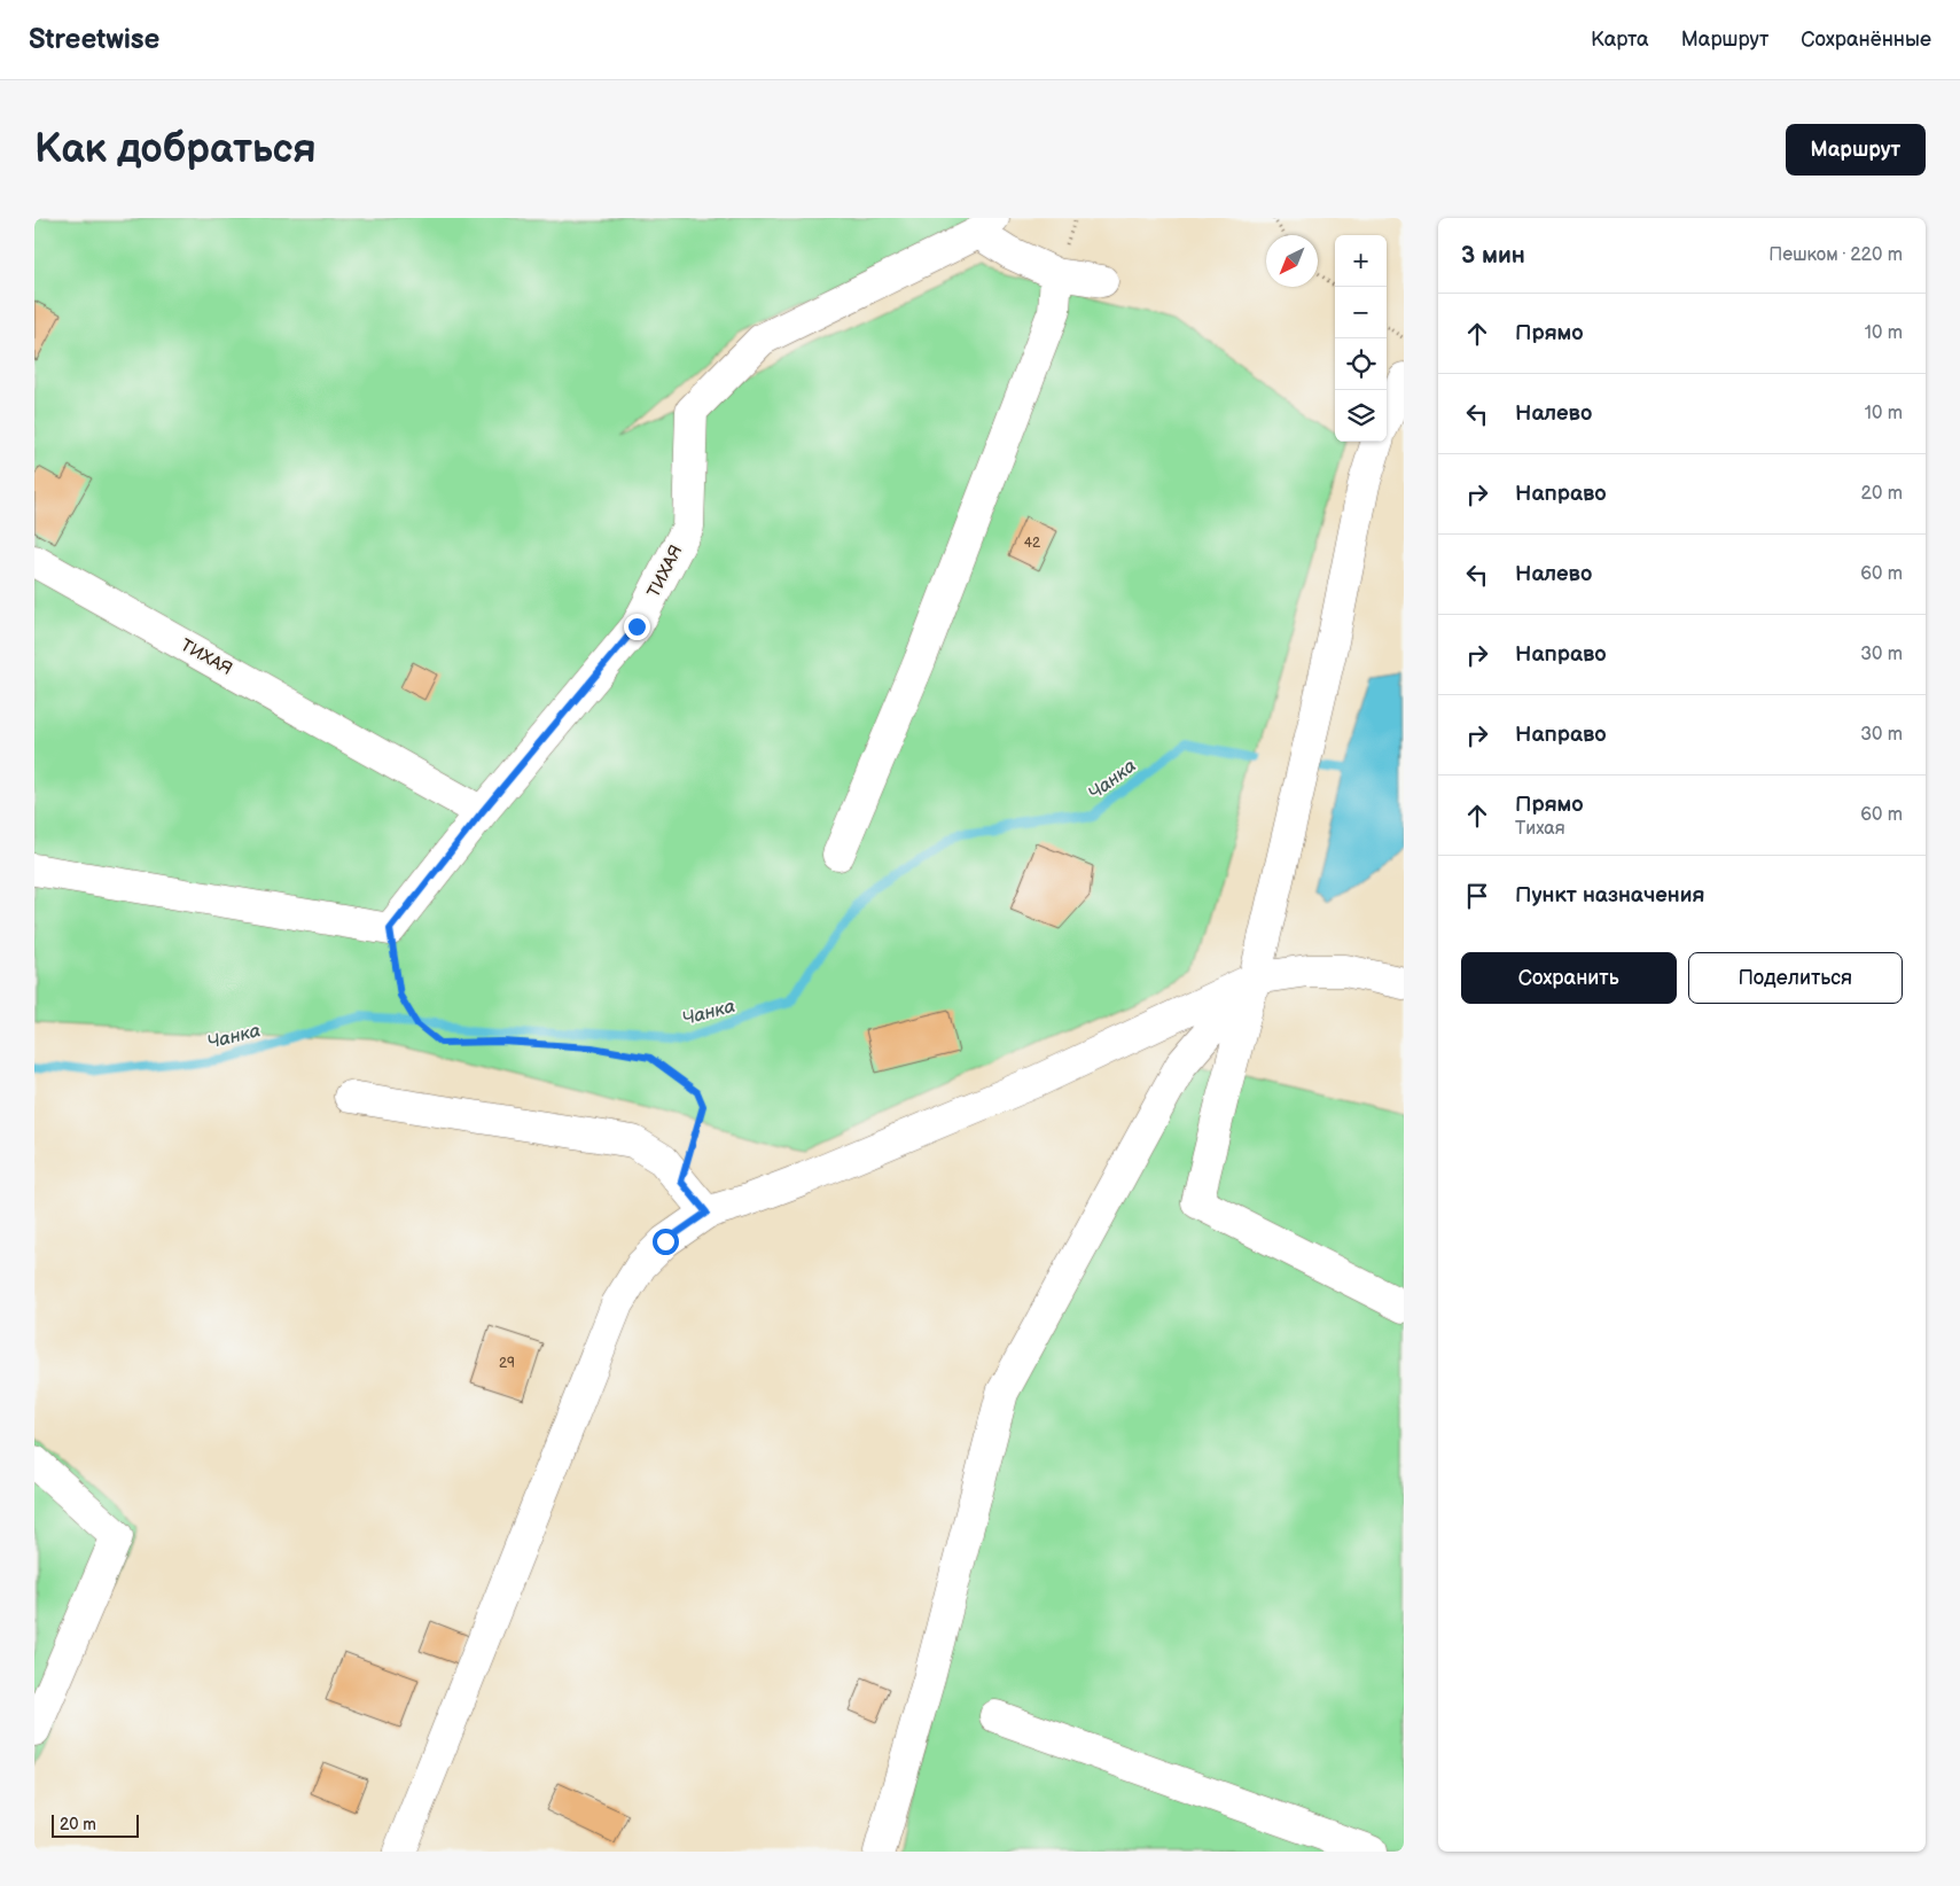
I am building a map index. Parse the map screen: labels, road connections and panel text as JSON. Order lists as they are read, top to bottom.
{
  "streets": {
    "street": ["ТИХАЯ"]
  },
  "water": ["Чанка"],
  "house_numbers": ["42", "29"],
  "scale_bar": "20 m",
  "north": "bottom left",
  "page": {
    "header": "Streetwise",
    "nav": ["Карта", "Маршрут", "Сохранённые"],
    "buttons": [
      "Маршрут",
      ["Сохранить", "Поделиться"]
    ],
    "title": "Как добраться",
    "heading": ["3 мин", "Пешком · 220 m"],
    "map_buttons": ["+", "−"],
    "list": [
      ["Прямо", "10 m"],
      ["Налево", "10 m"],
      ["Направо", "20 m"],
      ["Налево", "60 m"],
      ["Направо", "30 m"],
      ["Направо", "30 m"],
      ["Прямо", "Тихая", "60 m"],
      "Пункт назначения"
    ],
    "scale": "20 m"
  }
}
